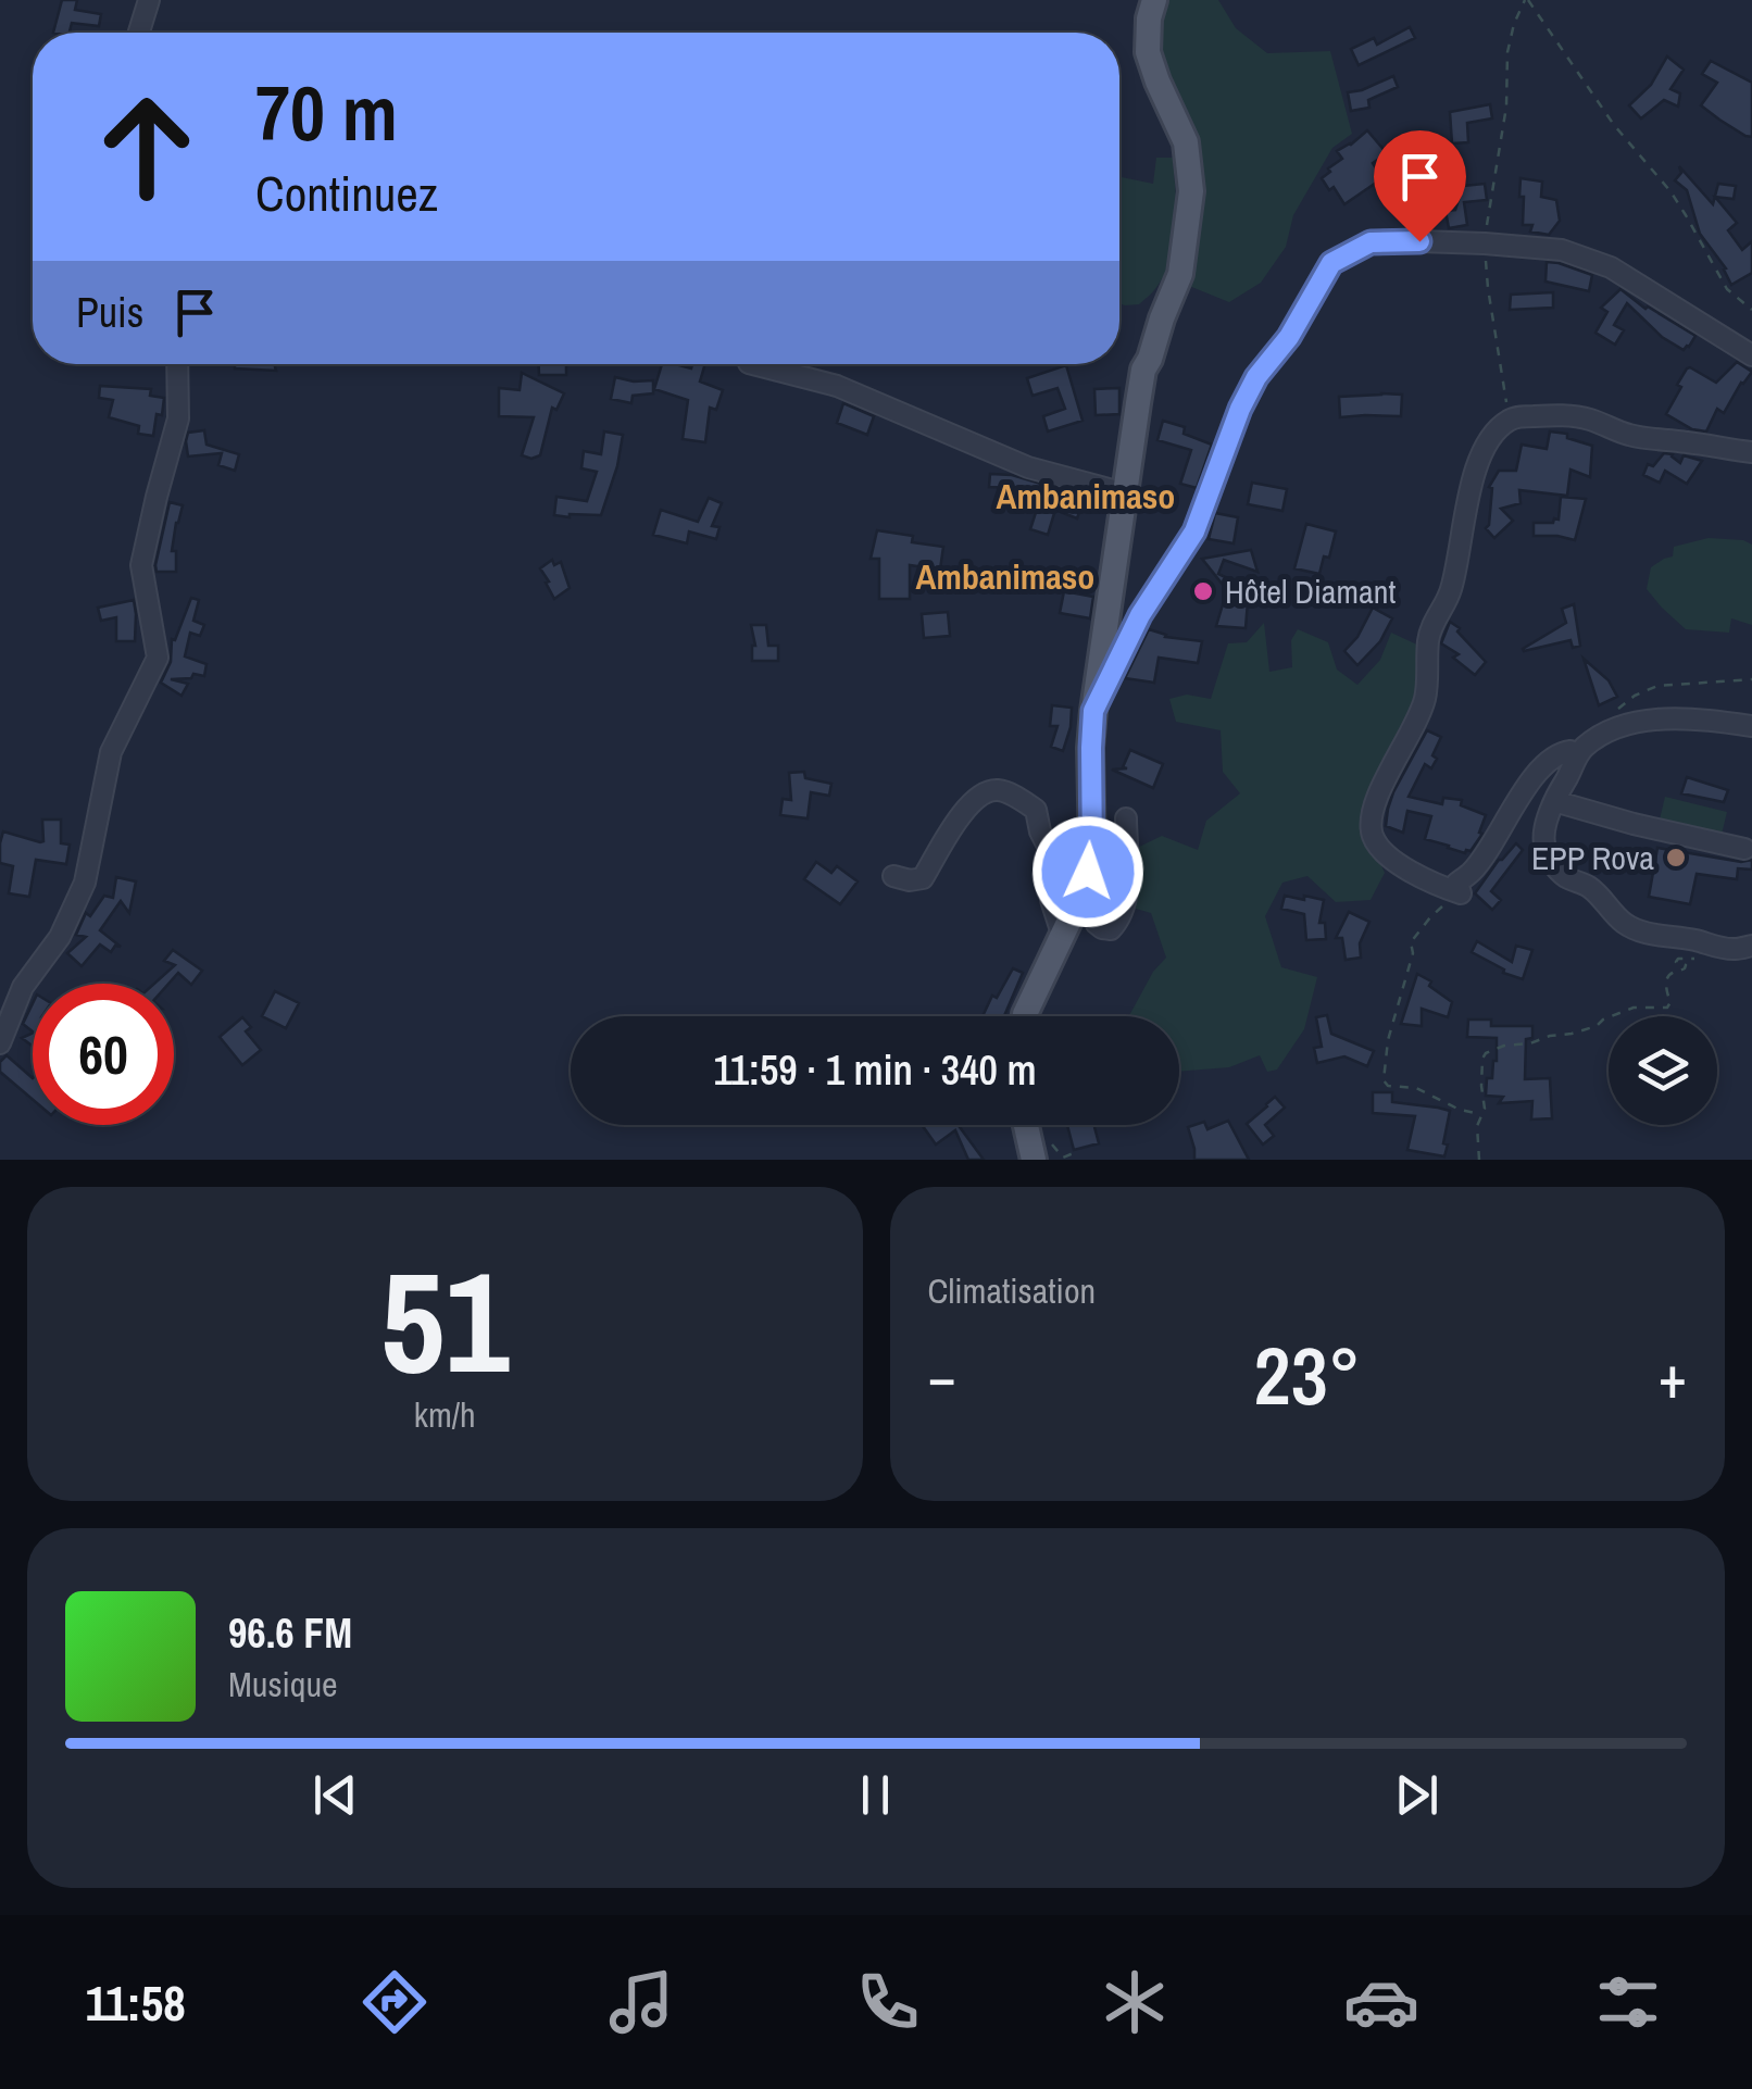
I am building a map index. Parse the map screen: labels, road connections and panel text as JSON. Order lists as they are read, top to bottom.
{
  "districts": ["Ambanimaso", "Ambanimaso"],
  "places": ["Hôtel Diamant", "EPP Rova"],
  "page": {
    "turn": ["70 m", "Continuez"],
    "then": "Puis",
    "limit": "60",
    "trip": "11:59 · 1 min · 340 m",
    "tile": [
      ["51", "km/h"],
      "Climatisation"
    ],
    "heat": ["−", "23°", "+"],
    "song": ["96.6 FM", "Musique"],
    "tabs": "11:58"
  }
}
